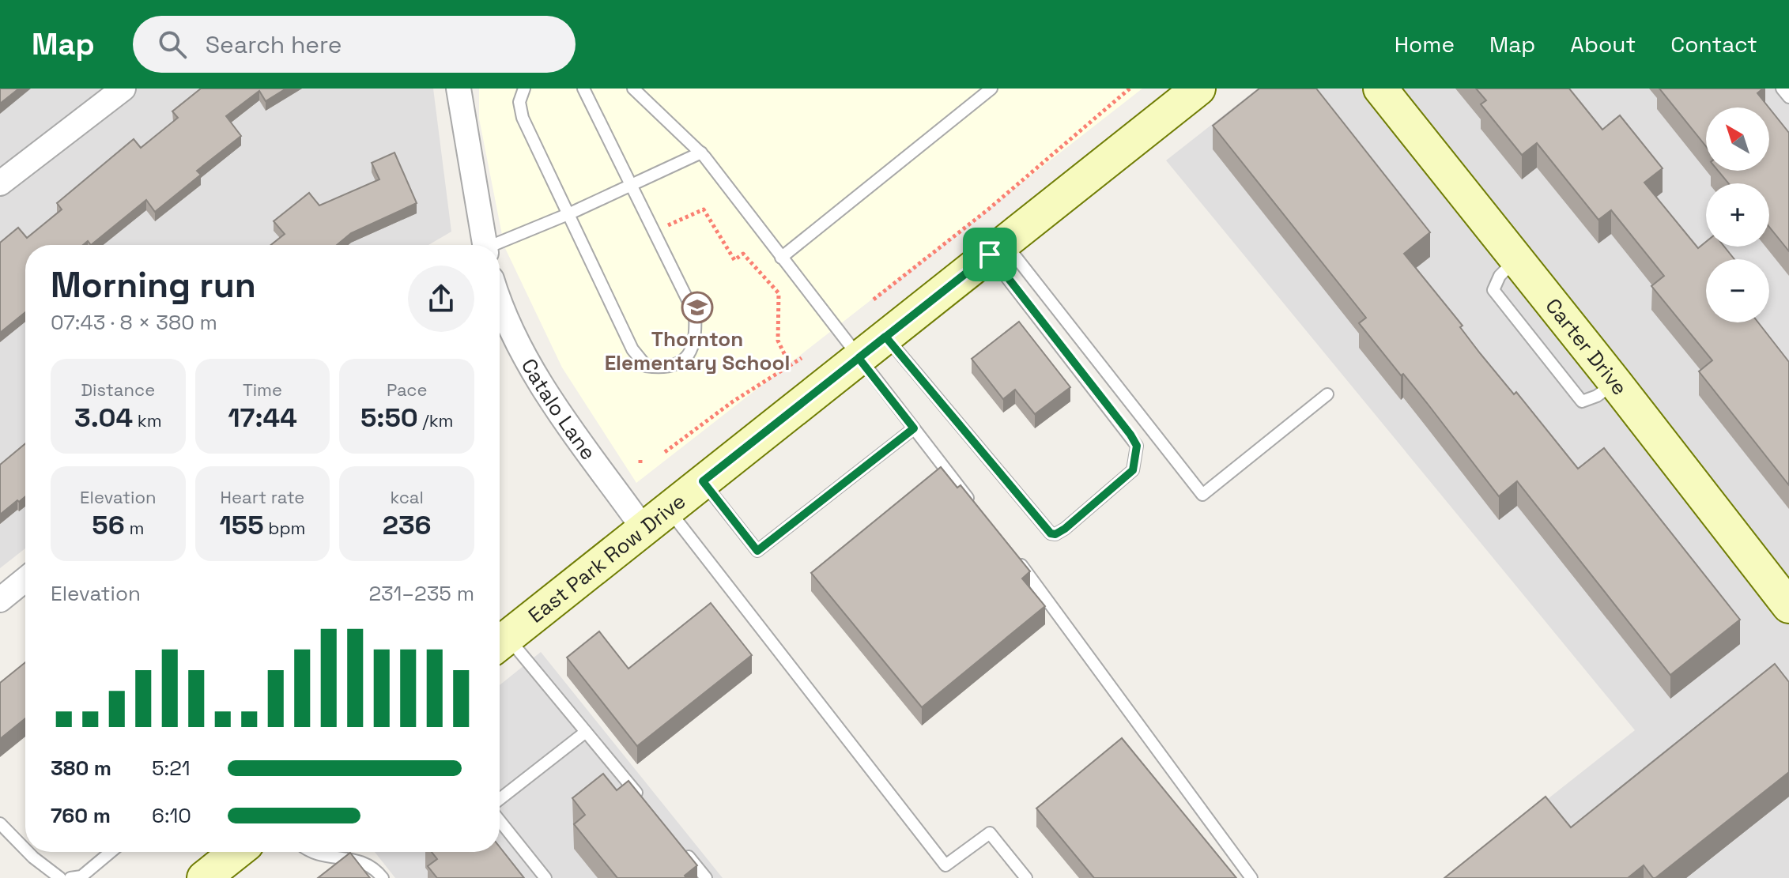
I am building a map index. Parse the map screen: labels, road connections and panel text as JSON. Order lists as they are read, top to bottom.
{
  "streets": {
    "main road": ["Carter Drive", "East Park Row Drive"],
    "street": ["Catalo Lane"]
  },
  "crossings": [
    ["Catalo Lane", "East Park Row Drive"]
  ],
  "places": {
    "school or university": ["Thornton Elementary School"]
  },
  "north": "top left",
  "page": {
    "header": "Map",
    "search": "Search here",
    "nav": [
      "Home",
      "Map",
      "About",
      "Contact"
    ],
    "map_buttons": ["+", "−"],
    "heading": ["Morning run", "07:43 · 8 × 380 m"],
    "stats": [
      ["Distance", "3.04 km"],
      ["Time", "17:44"],
      ["Pace", "5:50 /km"],
      ["Elevation", "56 m"],
      ["Heart rate", "155 bpm"],
      ["kcal", "236"]
    ],
    "chart": ["Elevation", "231–235 m"],
    "list": [
      {
        "name": "380 m",
        "note": "5:21"
      },
      {
        "name": "760 m",
        "note": "6:10"
      }
    ]
  }
}
